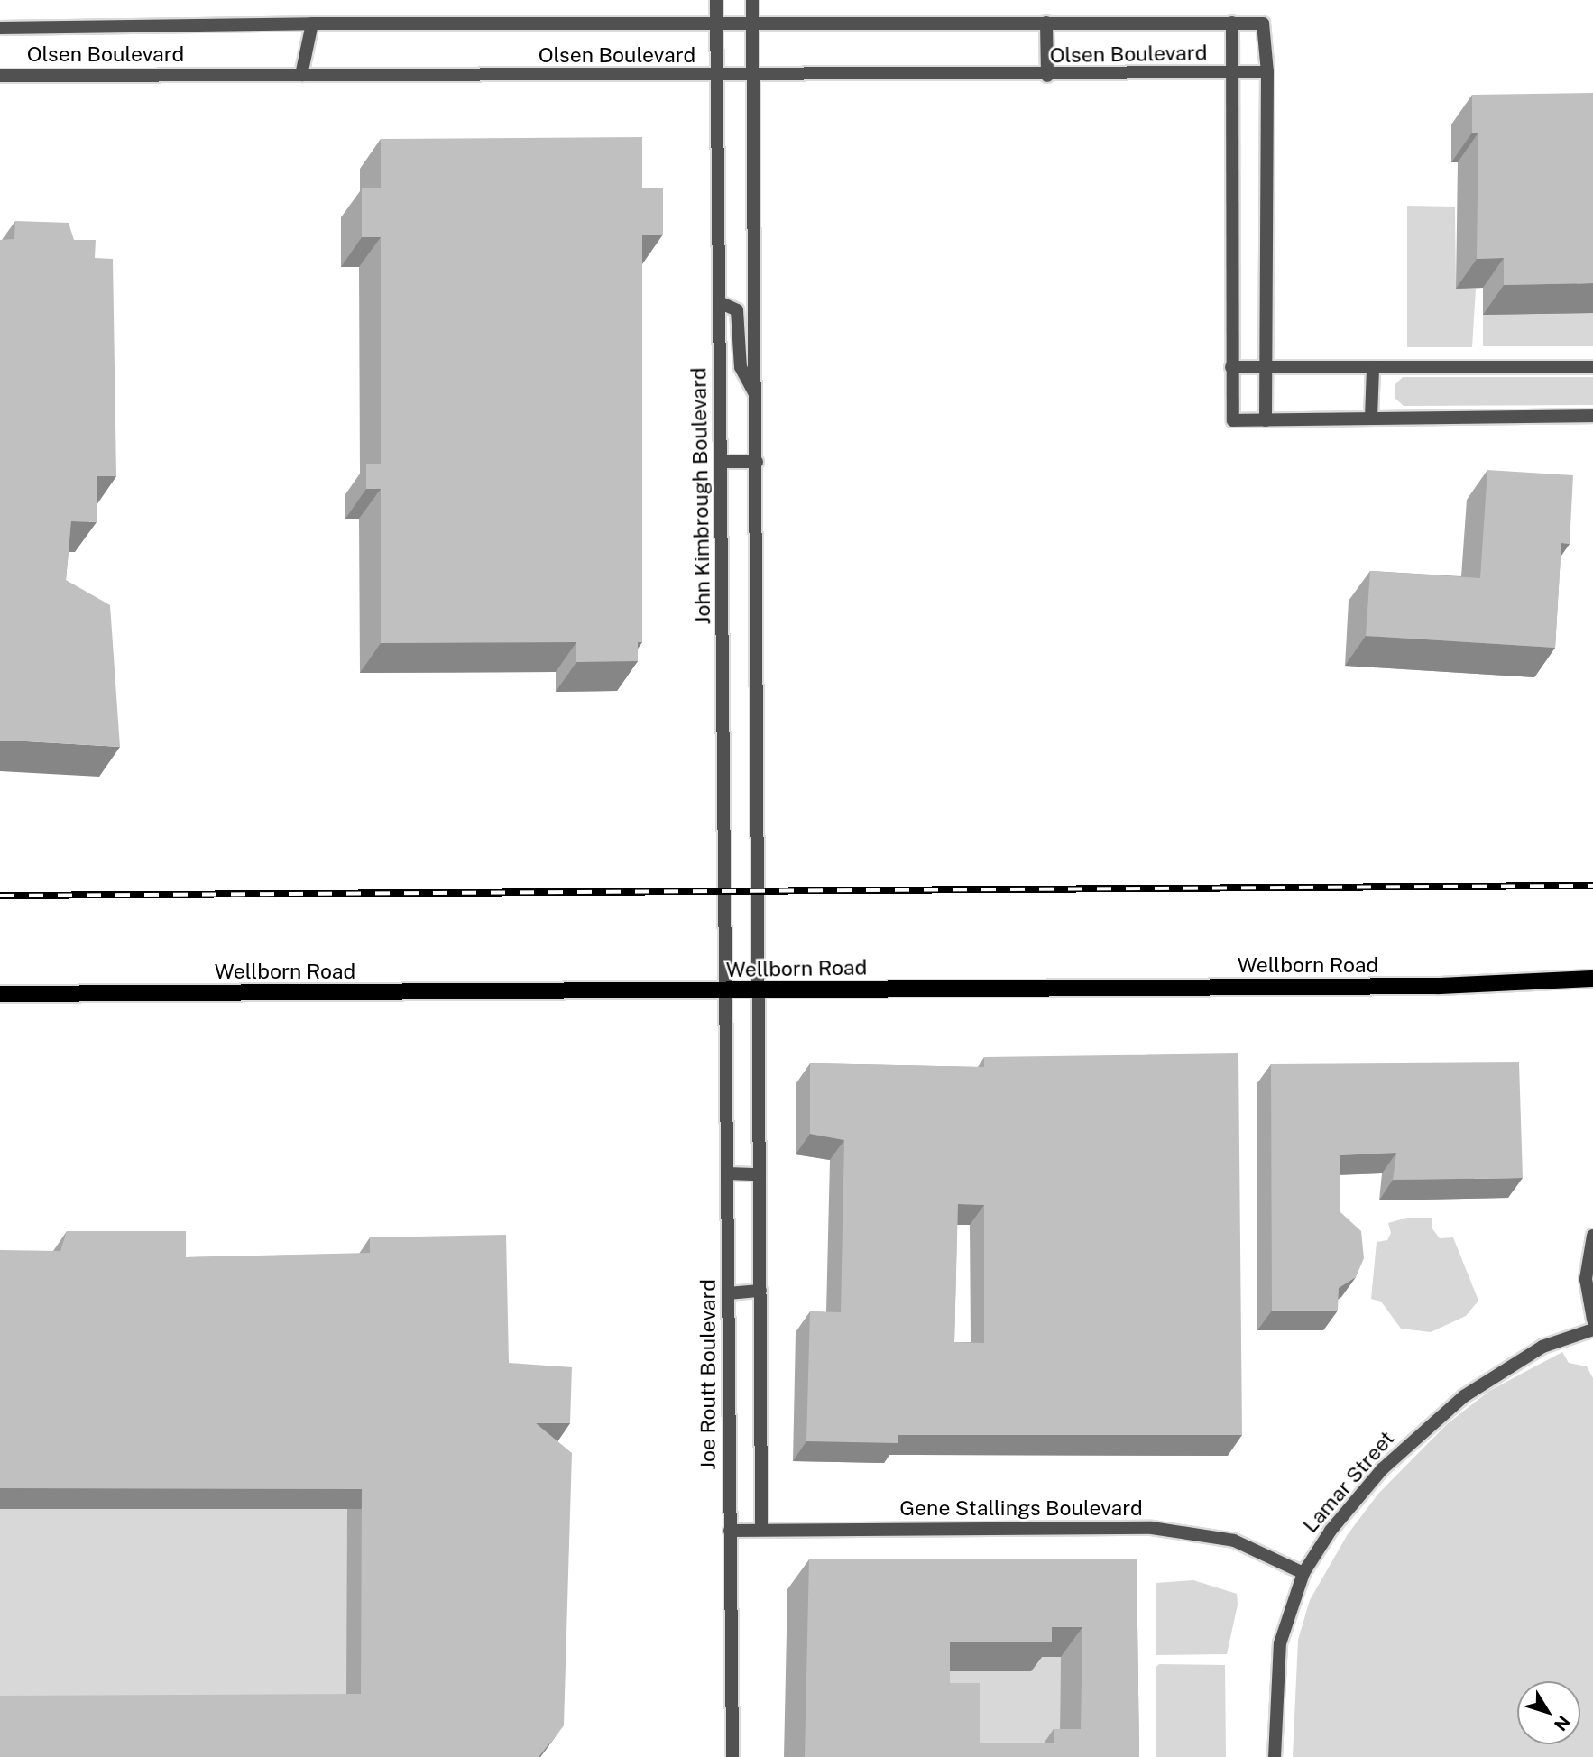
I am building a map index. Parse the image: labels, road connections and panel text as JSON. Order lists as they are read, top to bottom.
{
  "streets": {
    "main road": ["Wellborn Road"],
    "street": [
      "Olsen Boulevard",
      "John Kimbrough Boulevard",
      "Joe Routt Boulevard",
      "Lamar Street",
      "Gene Stallings Boulevard"
    ]
  },
  "crossings": [
    ["Olsen Boulevard", "John Kimbrough Boulevard"],
    ["John Kimbrough Boulevard", "Wellborn Road"],
    ["John Kimbrough Boulevard", "Joe Routt Boulevard"],
    ["Wellborn Road", "Joe Routt Boulevard"],
    ["Joe Routt Boulevard", "Gene Stallings Boulevard"],
    ["Lamar Street", "Gene Stallings Boulevard"]
  ],
  "north": "bottom right"
}
